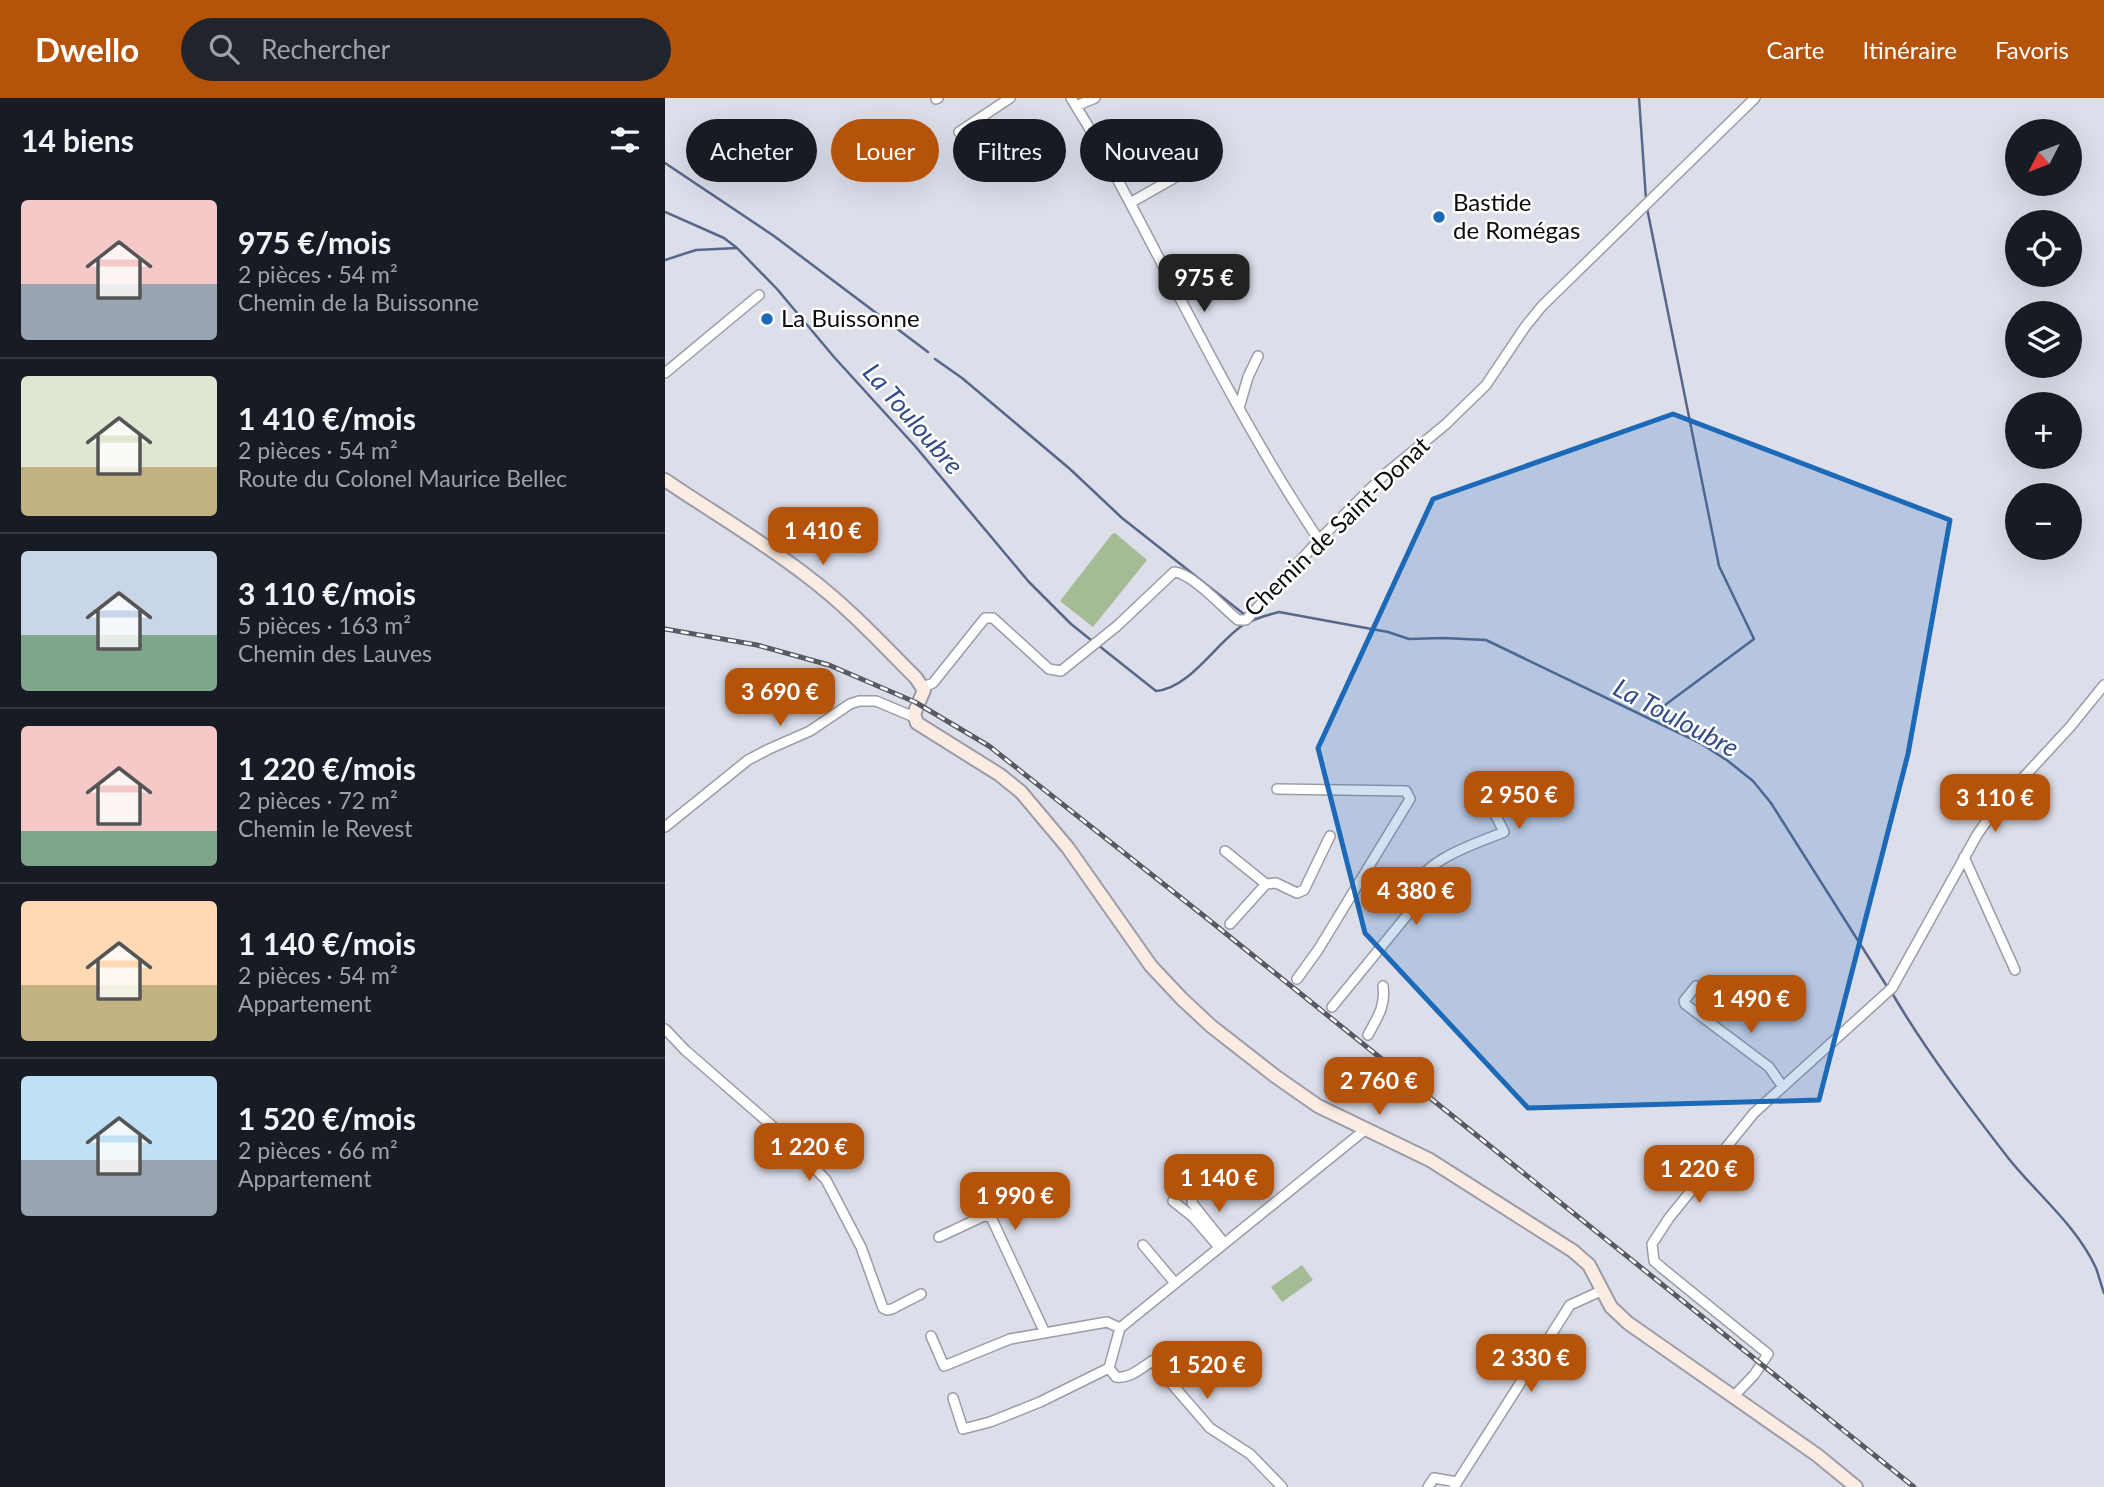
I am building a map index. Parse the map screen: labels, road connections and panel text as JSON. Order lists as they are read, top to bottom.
{
  "streets": {
    "street": ["Chemin de Saint-Donat"]
  },
  "water": ["La Touloubre"],
  "places": ["Bastide de Romégas", "La Buissonne"],
  "north": "bottom left",
  "page": {
    "header": "Dwello",
    "search": "Rechercher",
    "nav": ["Carte", "Itinéraire", "Favoris"],
    "heading": "14 biens",
    "map_buttons": ["+", "−"],
    "chip": [
      "Acheter",
      "Louer",
      "Filtres",
      "Nouveau"
    ],
    "list": [
      {
        "name": "975 €/mois",
        "note": "2 pièces · 54 m² · Chemin de la Buissonne"
      },
      {
        "name": "1 410 €/mois",
        "note": "2 pièces · 54 m² · Route du Colonel Maurice Bellec"
      },
      {
        "name": "3 110 €/mois",
        "note": "5 pièces · 163 m² · Chemin des Lauves"
      },
      {
        "name": "1 220 €/mois",
        "note": "2 pièces · 72 m² · Chemin le Revest"
      },
      {
        "name": "1 140 €/mois",
        "note": "2 pièces · 54 m² · Appartement"
      },
      {
        "name": "1 520 €/mois",
        "note": "2 pièces · 66 m² · Appartement"
      }
    ],
    "price": [
      "975 €",
      "1 410 €",
      "3 690 €",
      "2 950 €",
      "3 110 €",
      "4 380 €",
      "1 490 €",
      "2 760 €",
      "1 220 €",
      "1 220 €",
      "1 140 €",
      "1 990 €",
      "2 330 €",
      "1 520 €"
    ]
  }
}
